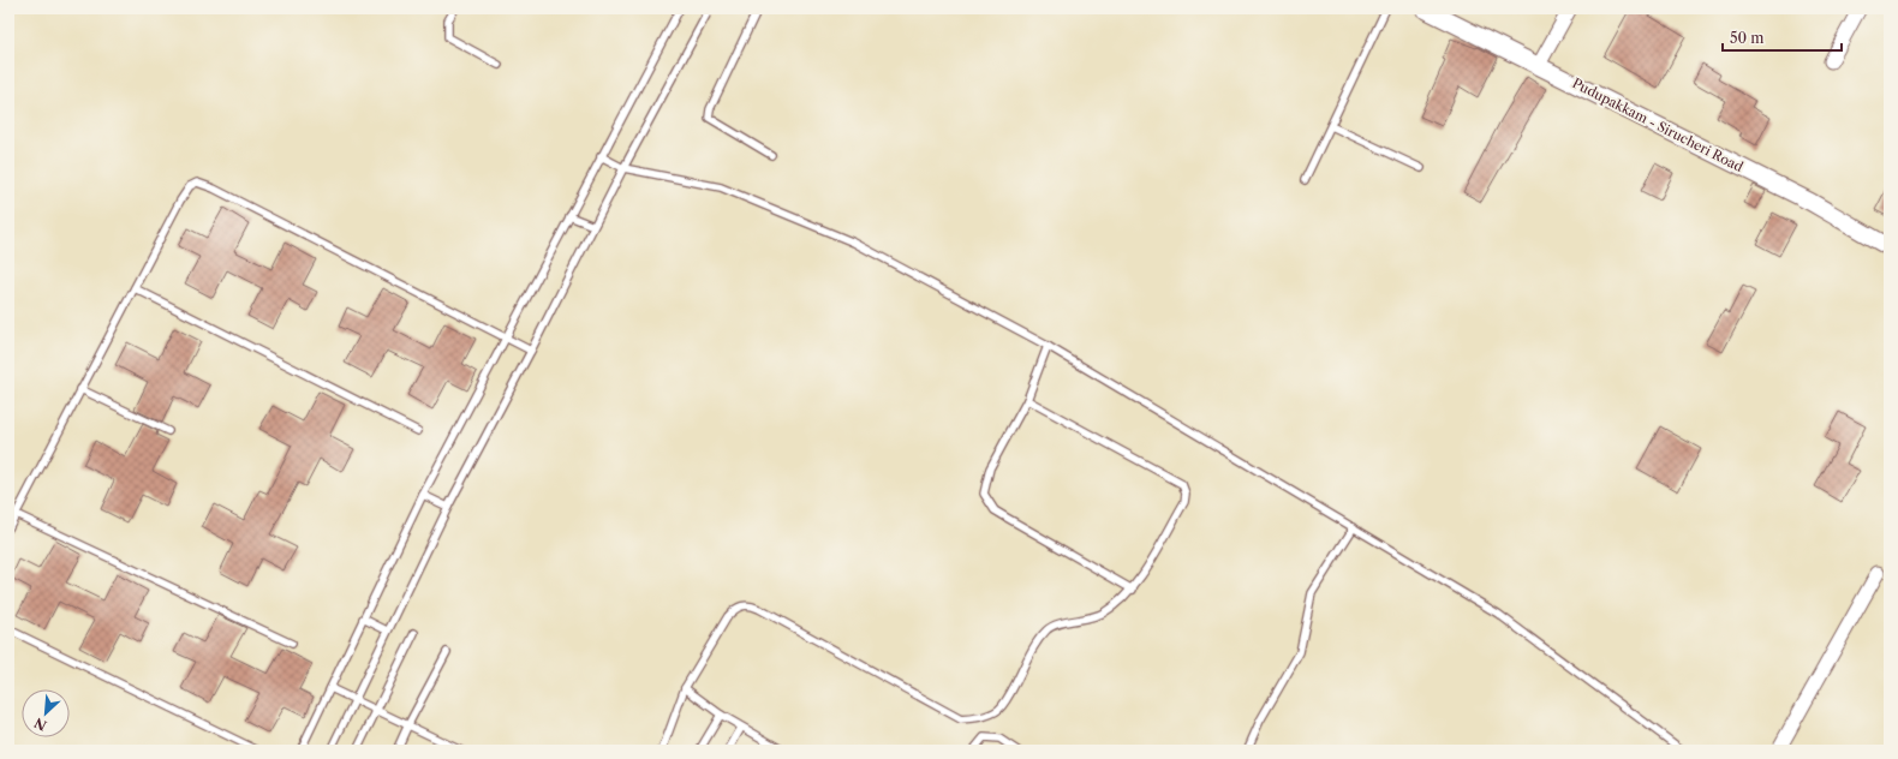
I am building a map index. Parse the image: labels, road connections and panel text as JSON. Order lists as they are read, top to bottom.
{
  "streets": {
    "street": ["Pudupakkam - Sirucheri Road"]
  },
  "scale_bar": "50 m",
  "north": "bottom left"
}
